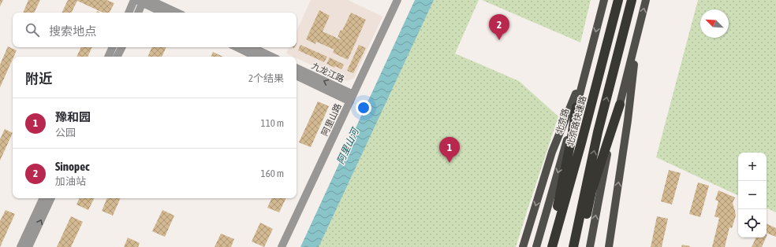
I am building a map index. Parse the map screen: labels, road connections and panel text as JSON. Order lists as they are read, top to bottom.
{
  "streets": {
    "highway": ["北京路快速路"],
    "main road": ["北京路"],
    "street": ["九龙江路", "阿里山路"]
  },
  "crossings": [
    ["九龙江路", "阿里山路"]
  ],
  "water": ["阿里山河"],
  "north": "top left",
  "page": {
    "search": "搜索地点",
    "pins": ["2", "1"],
    "heading": ["附近", "2个结果"],
    "list": [
      {
        "mark": "1",
        "name": "豫和园",
        "note": "公园",
        "value": "110 m"
      },
      {
        "mark": "2",
        "name": "Sinopec",
        "note": "加油站",
        "value": "160 m"
      }
    ],
    "map_buttons": ["+", "−"]
  }
}
